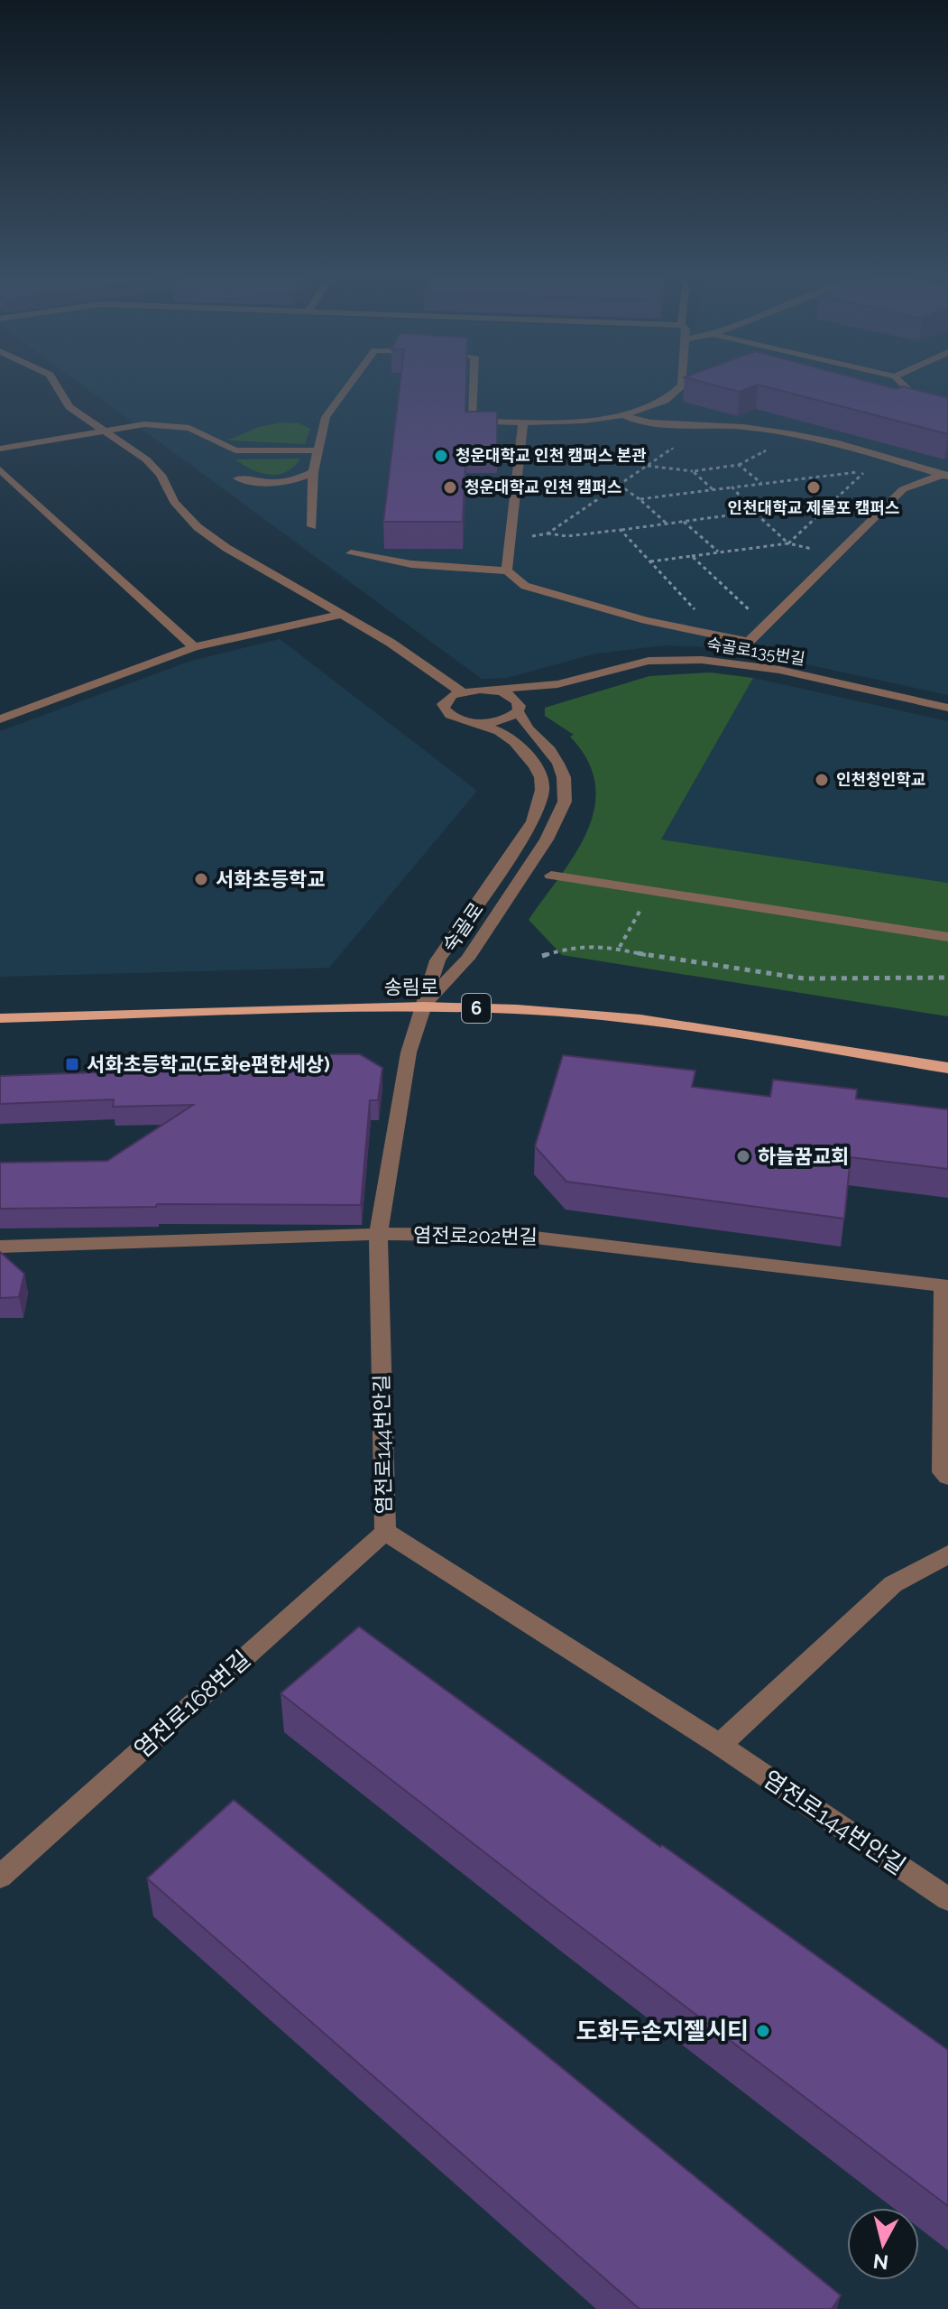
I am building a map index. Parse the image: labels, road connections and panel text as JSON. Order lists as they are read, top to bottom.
{
  "streets": {
    "main road": ["송림로", "6"],
    "street": [
      "숙골로135번길",
      "숙골로",
      "염전로202번길",
      "염전로144번안길",
      "염전로168번길"
    ]
  },
  "crossings": [
    ["숙골로135번길", "숙골로"],
    ["숙골로", "송림로"],
    ["숙골로", "염전로144번안길"],
    ["송림로", "염전로144번안길"],
    ["염전로202번길", "염전로144번안길"],
    ["염전로144번안길", "염전로168번길"]
  ],
  "places": {
    "other": [
      "청운대학교 인천 캠퍼스 본관",
      "청운대학교 인천 캠퍼스",
      "인천대학교 제물포 캠퍼스",
      "인천청인학교",
      "서화초등학교",
      "하늘꿈교회",
      "도화두손지젤시티"
    ],
    "transit": ["서화초등학교(도화e편한세상)"]
  },
  "north": "bottom"
}
